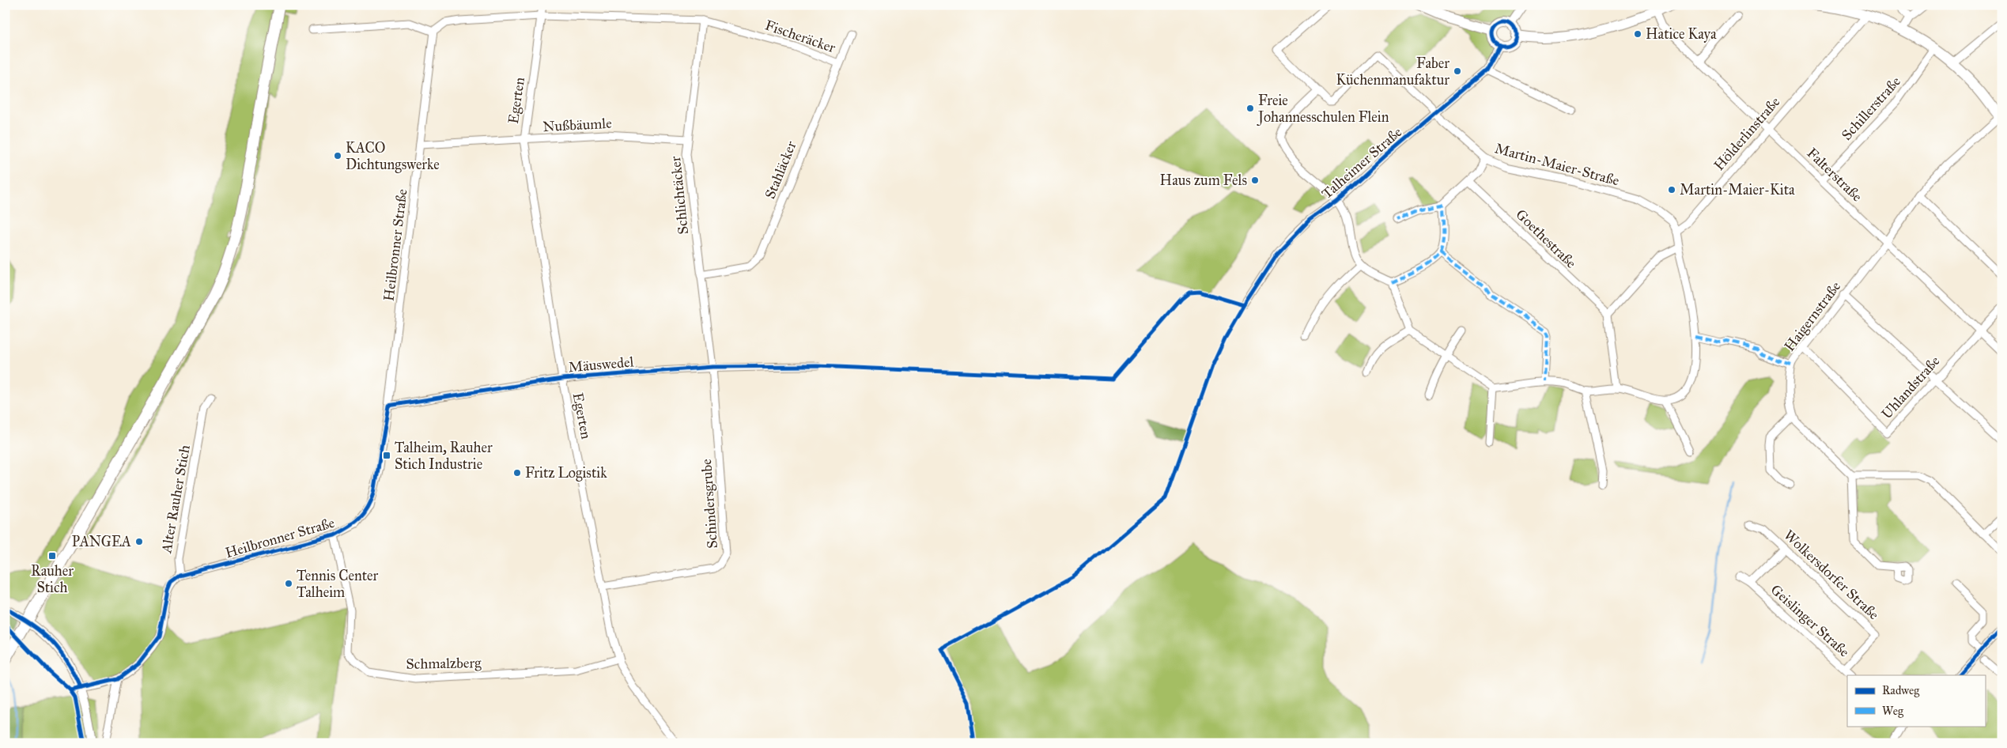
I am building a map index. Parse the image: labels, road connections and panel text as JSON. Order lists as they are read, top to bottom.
{
  "streets": {
    "street": [
      "Fischeräcker",
      "Egerten",
      "Schillerstraße",
      "Nußbäumle",
      "Hölderlinstraße",
      "Talheimer Straße",
      "Martin-Maier-Straße",
      "Stahläcker",
      "Falterstraße",
      "Schlichtäcker",
      "Goethestraße",
      "Heilbronner Straße",
      "Haigernstraße",
      "Mäuswedel",
      "Uhlandstraße",
      "Alter Rauher Stich",
      "Schindersgrube",
      "Wolkersdorfer Straße",
      "Geislinger Straße",
      "Schmalzberg"
    ]
  },
  "crossings": [
    ["Fischeräcker", "Egerten"],
    ["Fischeräcker", "Stahläcker"],
    ["Fischeräcker", "Schlichtäcker"],
    ["Egerten", "Nußbäumle"],
    ["Egerten", "Mäuswedel"],
    ["Egerten", "Schindersgrube"],
    ["Egerten", "Schmalzberg"],
    ["Schillerstraße", "Falterstraße"],
    ["Nußbäumle", "Schlichtäcker"],
    ["Nußbäumle", "Heilbronner Straße"],
    ["Hölderlinstraße", "Martin-Maier-Straße"],
    ["Hölderlinstraße", "Falterstraße"],
    ["Talheimer Straße", "Martin-Maier-Straße"],
    ["Stahläcker", "Schlichtäcker"],
    ["Falterstraße", "Haigernstraße"],
    ["Falterstraße", "Uhlandstraße"],
    ["Schlichtäcker", "Mäuswedel"],
    ["Schlichtäcker", "Schindersgrube"],
    ["Heilbronner Straße", "Mäuswedel"],
    ["Heilbronner Straße", "Alter Rauher Stich"],
    ["Heilbronner Straße", "Schmalzberg"],
    ["Haigernstraße", "Uhlandstraße"],
    ["Mäuswedel", "Schindersgrube"],
    ["Wolkersdorfer Straße", "Geislinger Straße"]
  ],
  "places": {
    "other": [
      "Hatice Kaya",
      "Faber Küchenmanufaktur",
      "Freie Johannesschulen Flein",
      "KACO Dichtungswerke",
      "Haus zum Fels",
      "Martin-Maier-Kita",
      "Fritz Logistik",
      "PANGEA",
      "Tennis Center Talheim"
    ],
    "transit": ["Talheim, Rauher Stich Industrie", "Rauher Stich"]
  },
  "legend": ["Radweg", "Weg"]
}
